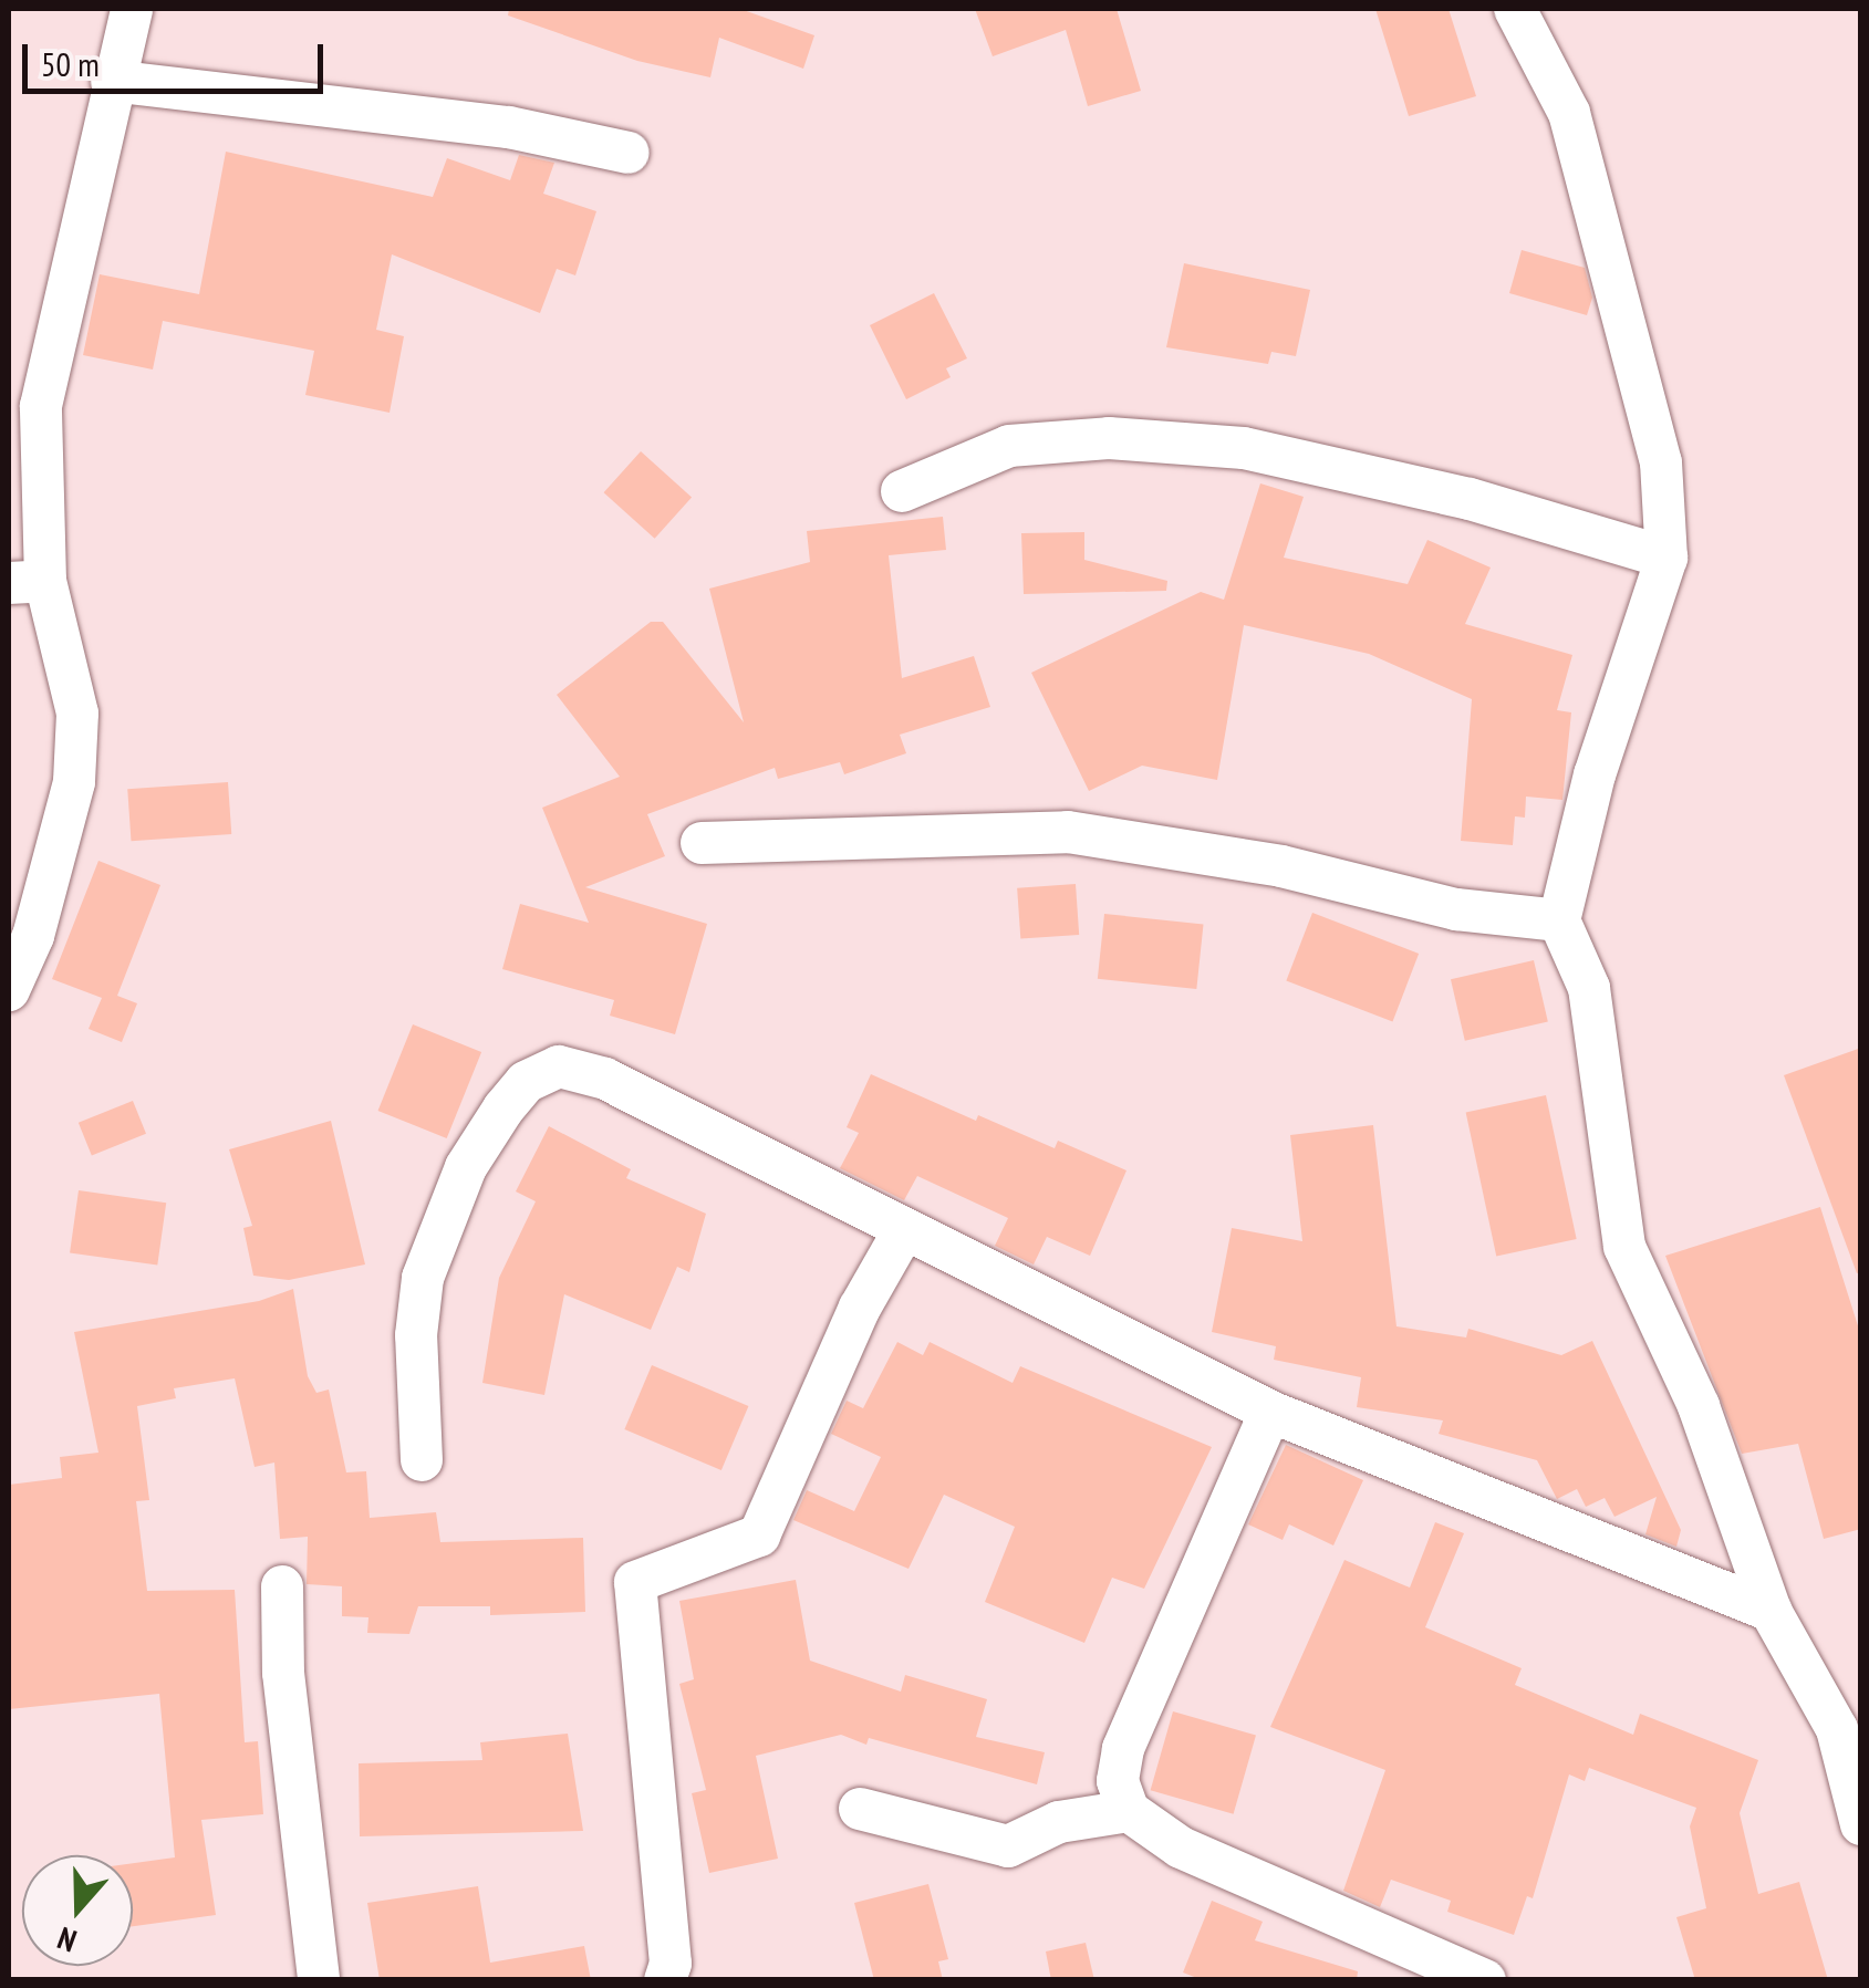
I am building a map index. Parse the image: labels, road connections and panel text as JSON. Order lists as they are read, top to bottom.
{
  "scale_bar": "50 m",
  "north": "bottom"
}
